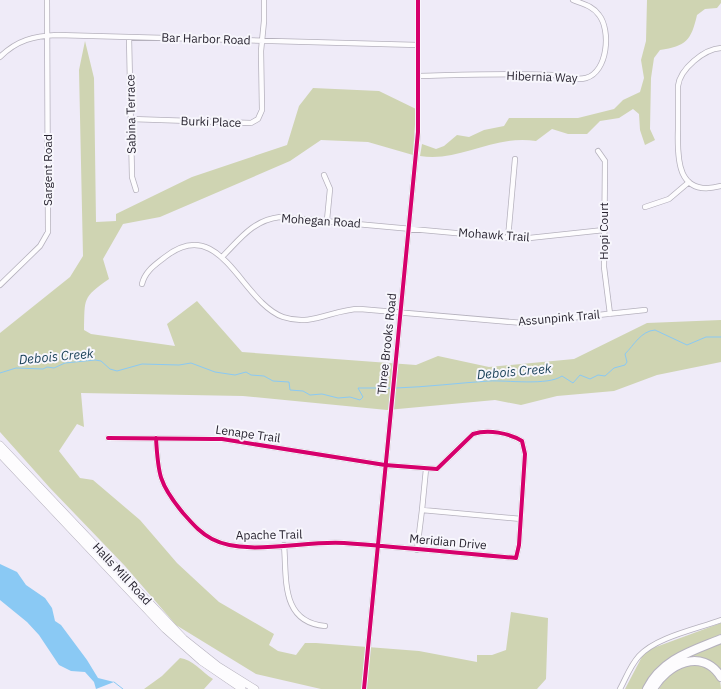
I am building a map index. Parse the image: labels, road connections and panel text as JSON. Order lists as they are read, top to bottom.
{
  "streets": {
    "main road": ["Halls Mill Road"],
    "street": [
      "Bar Harbor Road",
      "Hibernia Way",
      "Sabina Terrace",
      "Burki Place",
      "Sargent Road",
      "Mohegan Road",
      "Hopi Court",
      "Mohawk Trail",
      "Assunpink Trail",
      "Three Brooks Road",
      "Lenape Trail",
      "Apache Trail",
      "Meridian Drive"
    ]
  },
  "crossings": [
    ["Bar Harbor Road", "Sabina Terrace"],
    ["Bar Harbor Road", "Burki Place"],
    ["Bar Harbor Road", "Sargent Road"],
    ["Bar Harbor Road", "Three Brooks Road"],
    ["Hibernia Way", "Three Brooks Road"],
    ["Sabina Terrace", "Burki Place"],
    ["Mohegan Road", "Mohawk Trail"],
    ["Mohegan Road", "Assunpink Trail"],
    ["Mohegan Road", "Three Brooks Road"],
    ["Hopi Court", "Mohawk Trail"],
    ["Hopi Court", "Assunpink Trail"],
    ["Mohawk Trail", "Three Brooks Road"],
    ["Assunpink Trail", "Three Brooks Road"],
    ["Three Brooks Road", "Lenape Trail"],
    ["Three Brooks Road", "Apache Trail"],
    ["Three Brooks Road", "Meridian Drive"],
    ["Lenape Trail", "Apache Trail"],
    ["Apache Trail", "Meridian Drive"]
  ],
  "water": ["Debois Creek"]
}
